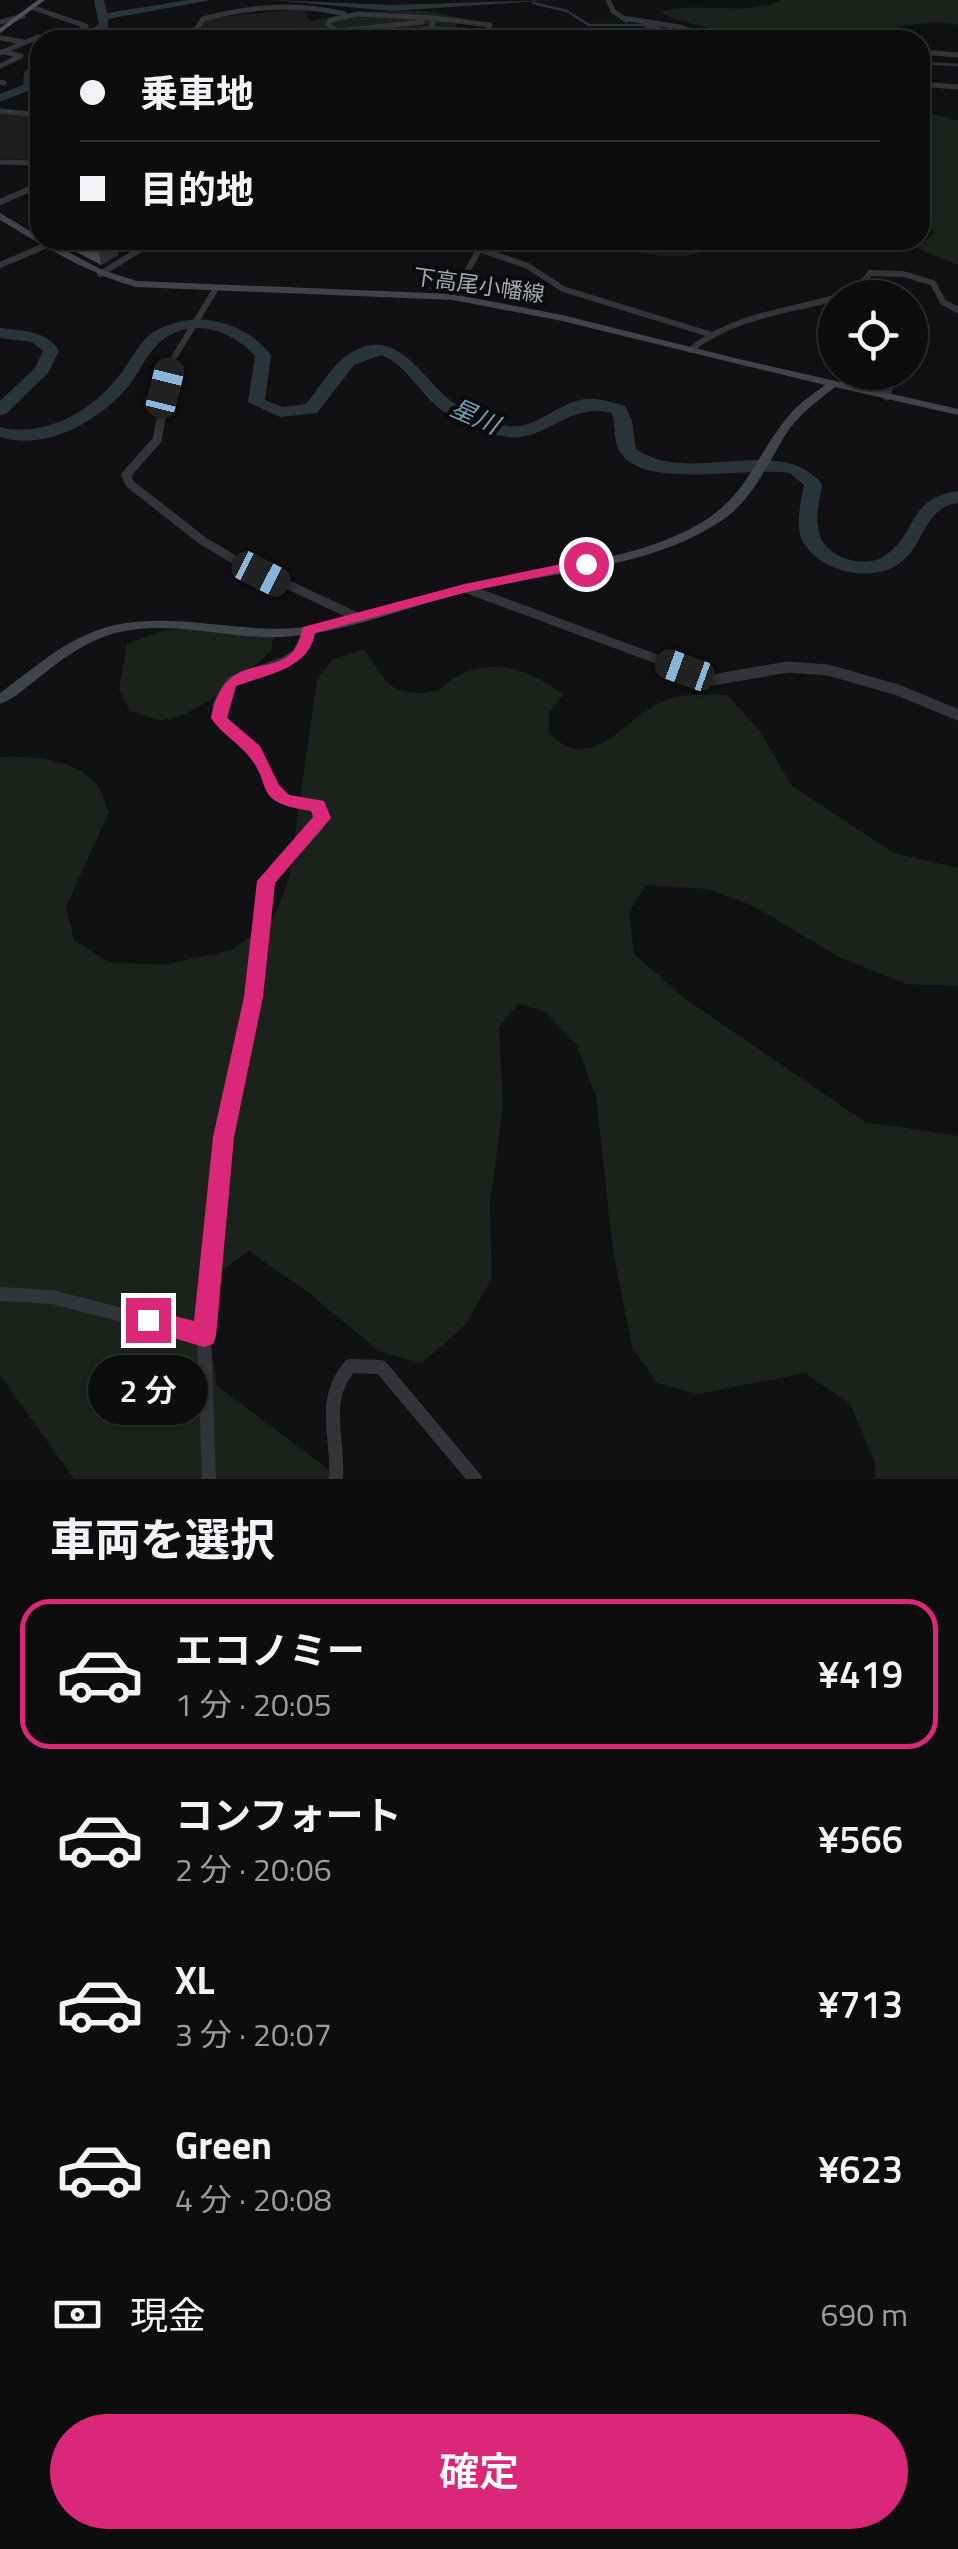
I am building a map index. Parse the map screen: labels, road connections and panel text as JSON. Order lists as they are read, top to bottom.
{
  "streets": {
    "main road": ["下高尾小幡線"]
  },
  "water": ["星川"],
  "page": {
    "banner": ["乗車地", "目的地"],
    "bubble": "2 分",
    "heading": "車両を選択",
    "list": [
      {
        "name": "エコノミー",
        "note": "1 分 · 20:05",
        "value": "¥419"
      },
      {
        "name": "コンフォート",
        "note": "2 分 · 20:06",
        "value": "¥566"
      },
      {
        "name": "XL",
        "note": "3 分 · 20:07",
        "value": "¥713"
      },
      {
        "name": "Green",
        "note": "4 分 · 20:08",
        "value": "¥623"
      }
    ],
    "pay": ["現金", "690 m"],
    "buttons": "確定"
  }
}
